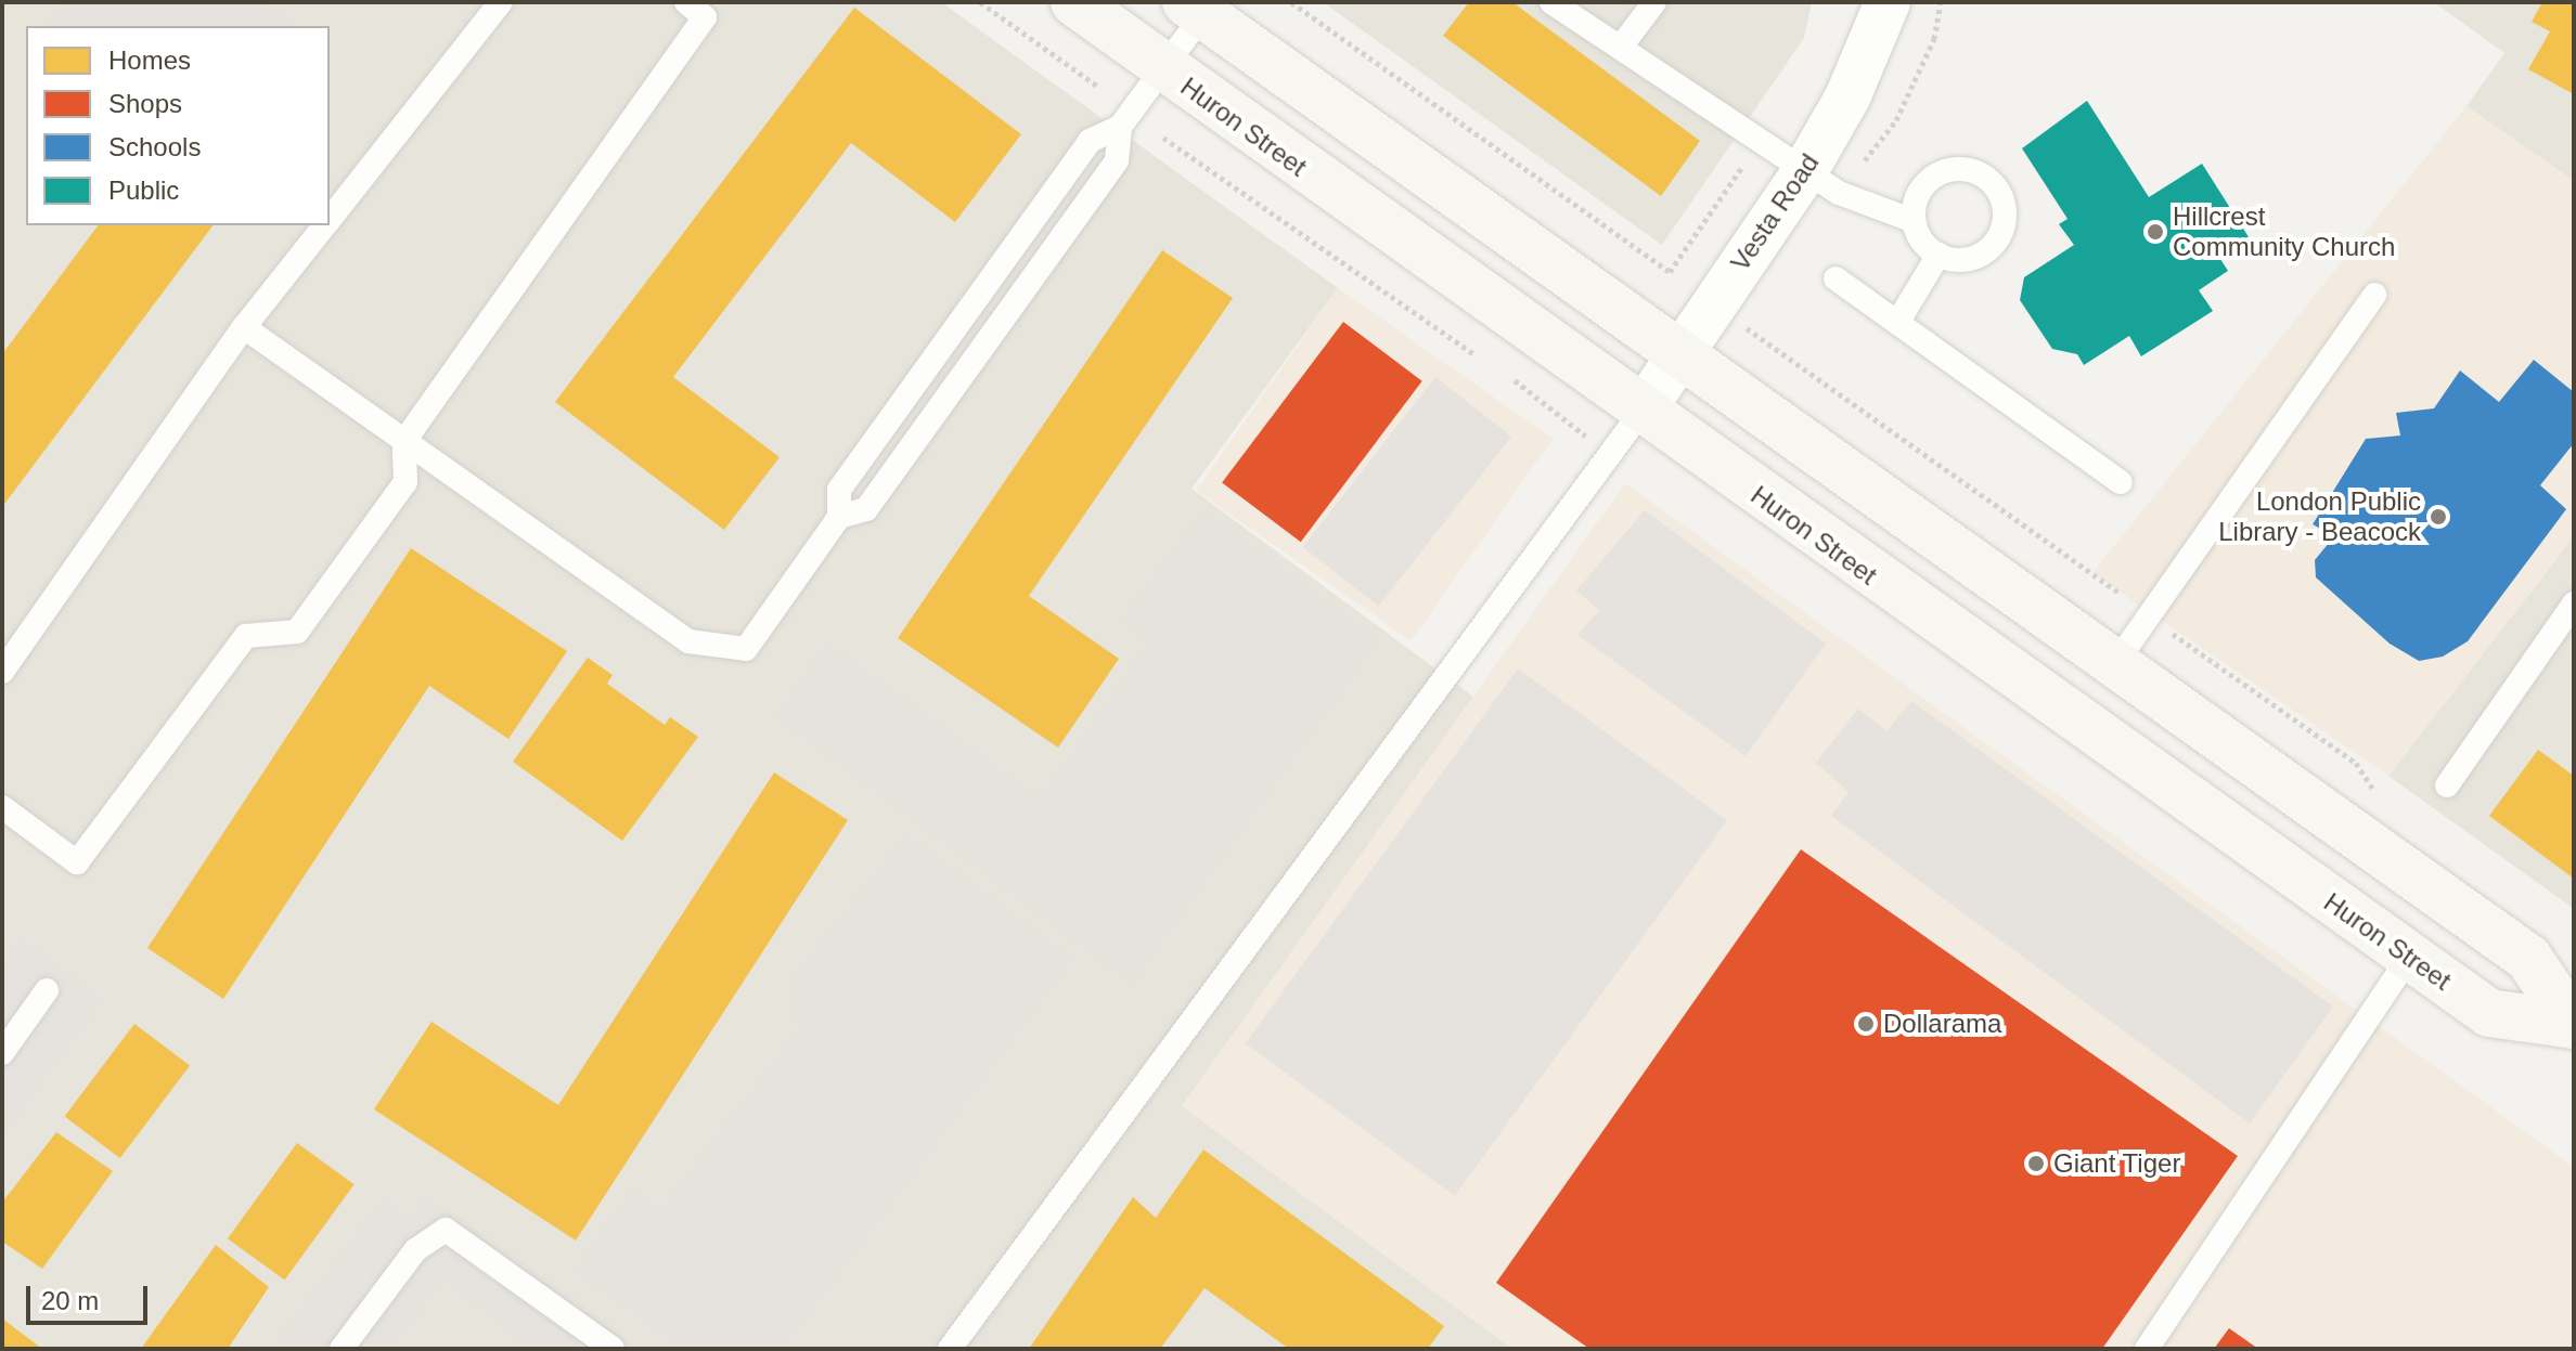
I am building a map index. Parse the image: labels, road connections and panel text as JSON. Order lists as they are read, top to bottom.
{
  "streets": {
    "main road": ["Huron Street"],
    "street": ["Vesta Road"]
  },
  "crossings": [
    ["Huron Street", "Vesta Road"]
  ],
  "places": [
    "Hillcrest Community Church",
    "London Public Library - Beacock",
    "Dollarama",
    "Giant Tiger"
  ],
  "legend": [
    "Homes",
    "Shops",
    "Schools",
    "Public"
  ],
  "scale_bar": "20 m"
}
